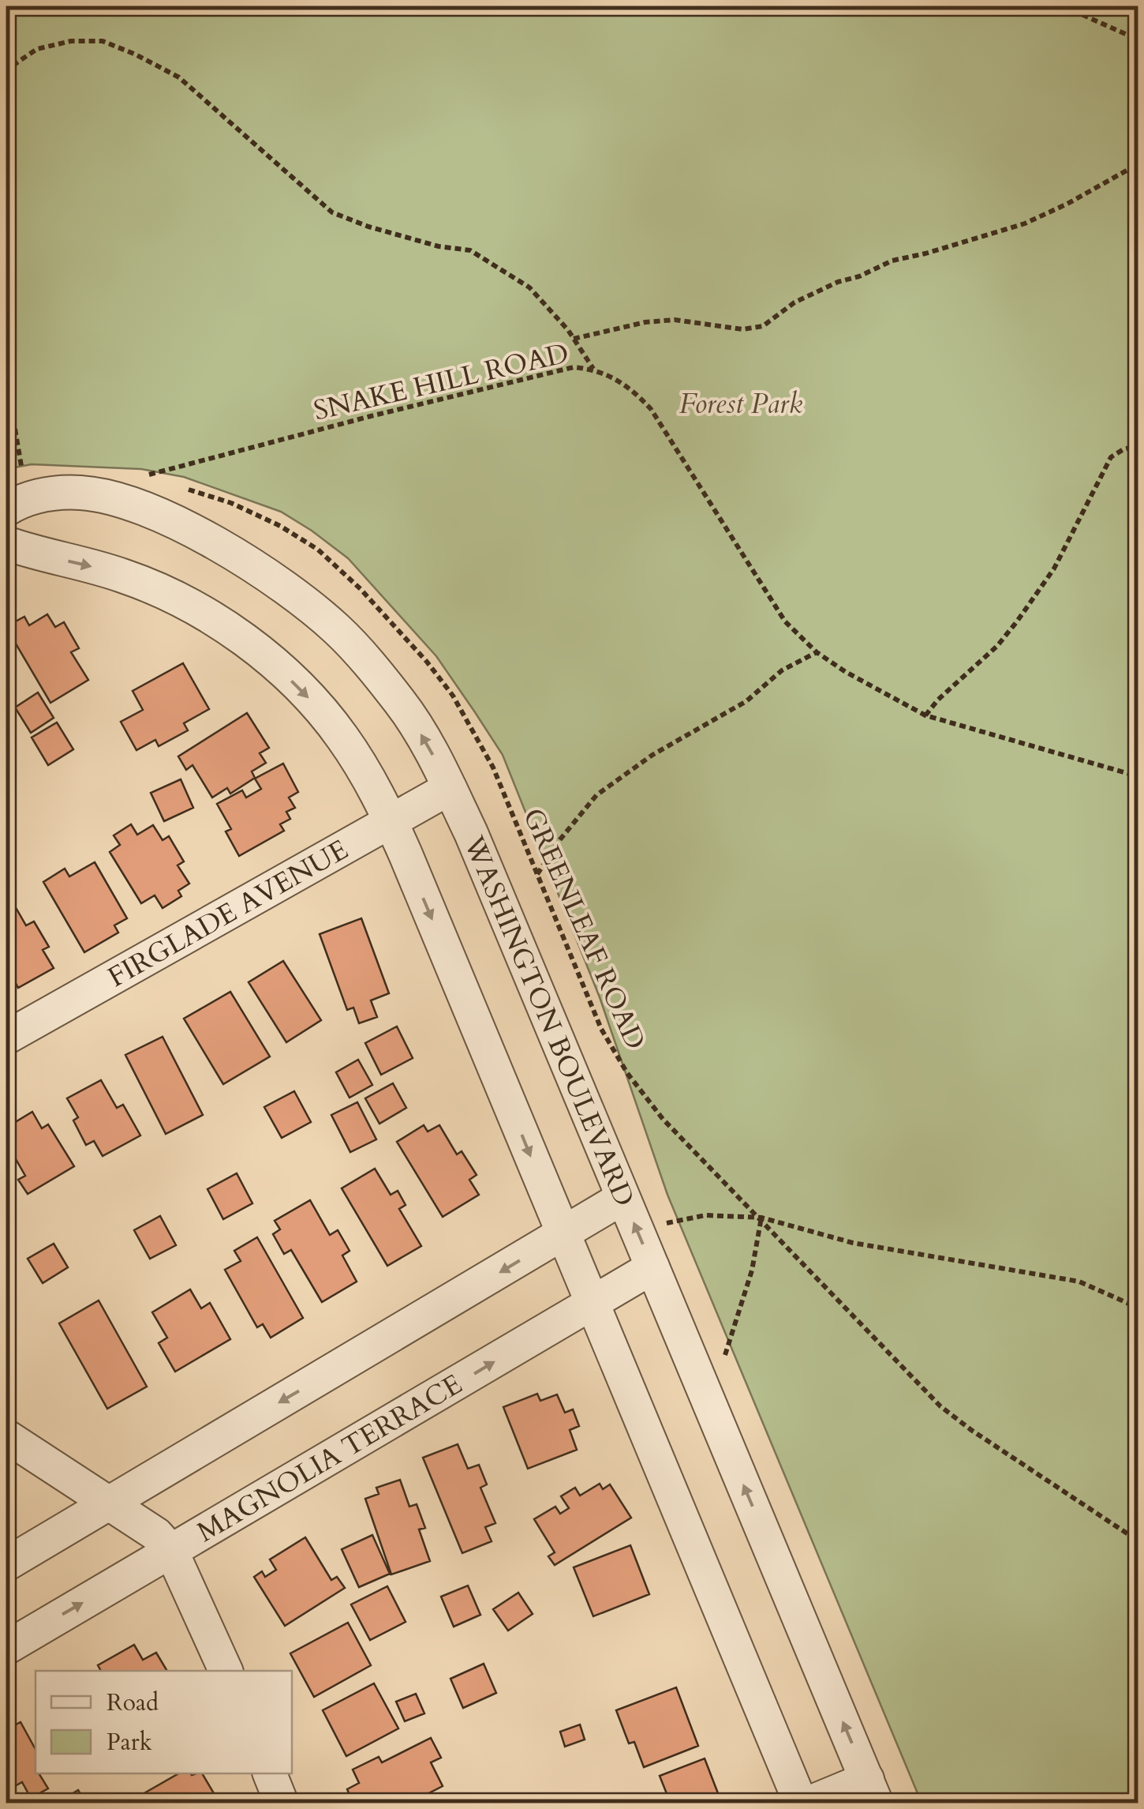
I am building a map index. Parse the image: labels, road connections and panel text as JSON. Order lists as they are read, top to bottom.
{
  "streets": {
    "street": ["FIRGLADE AVENUE", "WASHINGTON BOULEVARD", "MAGNOLIA TERRACE"],
    "path": ["SNAKE HILL ROAD", "GREENLEAF ROAD"]
  },
  "crossings": [
    ["FIRGLADE AVENUE", "WASHINGTON BOULEVARD"],
    ["WASHINGTON BOULEVARD", "MAGNOLIA TERRACE"]
  ],
  "parks": ["Forest Park"],
  "legend": ["Road", "Park"]
}
